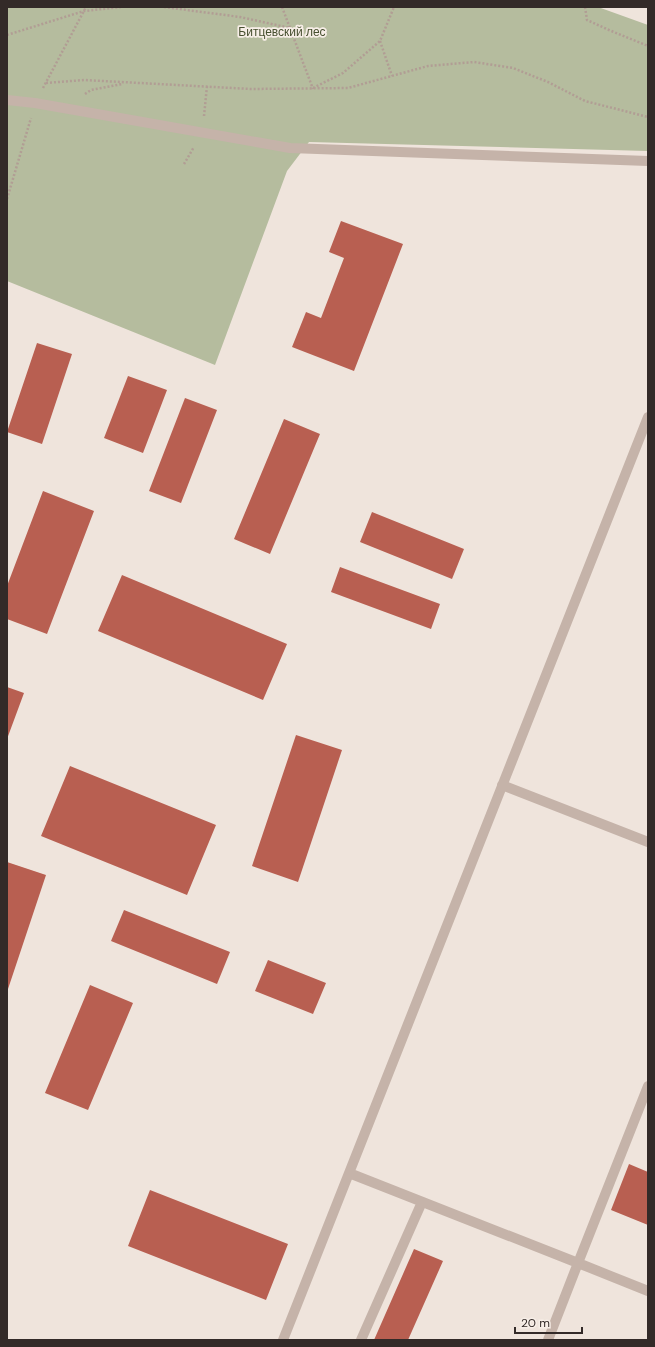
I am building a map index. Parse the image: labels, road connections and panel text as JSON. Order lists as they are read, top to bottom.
{
  "parks": ["Битцевский лес"],
  "scale_bar": "20 m"
}
